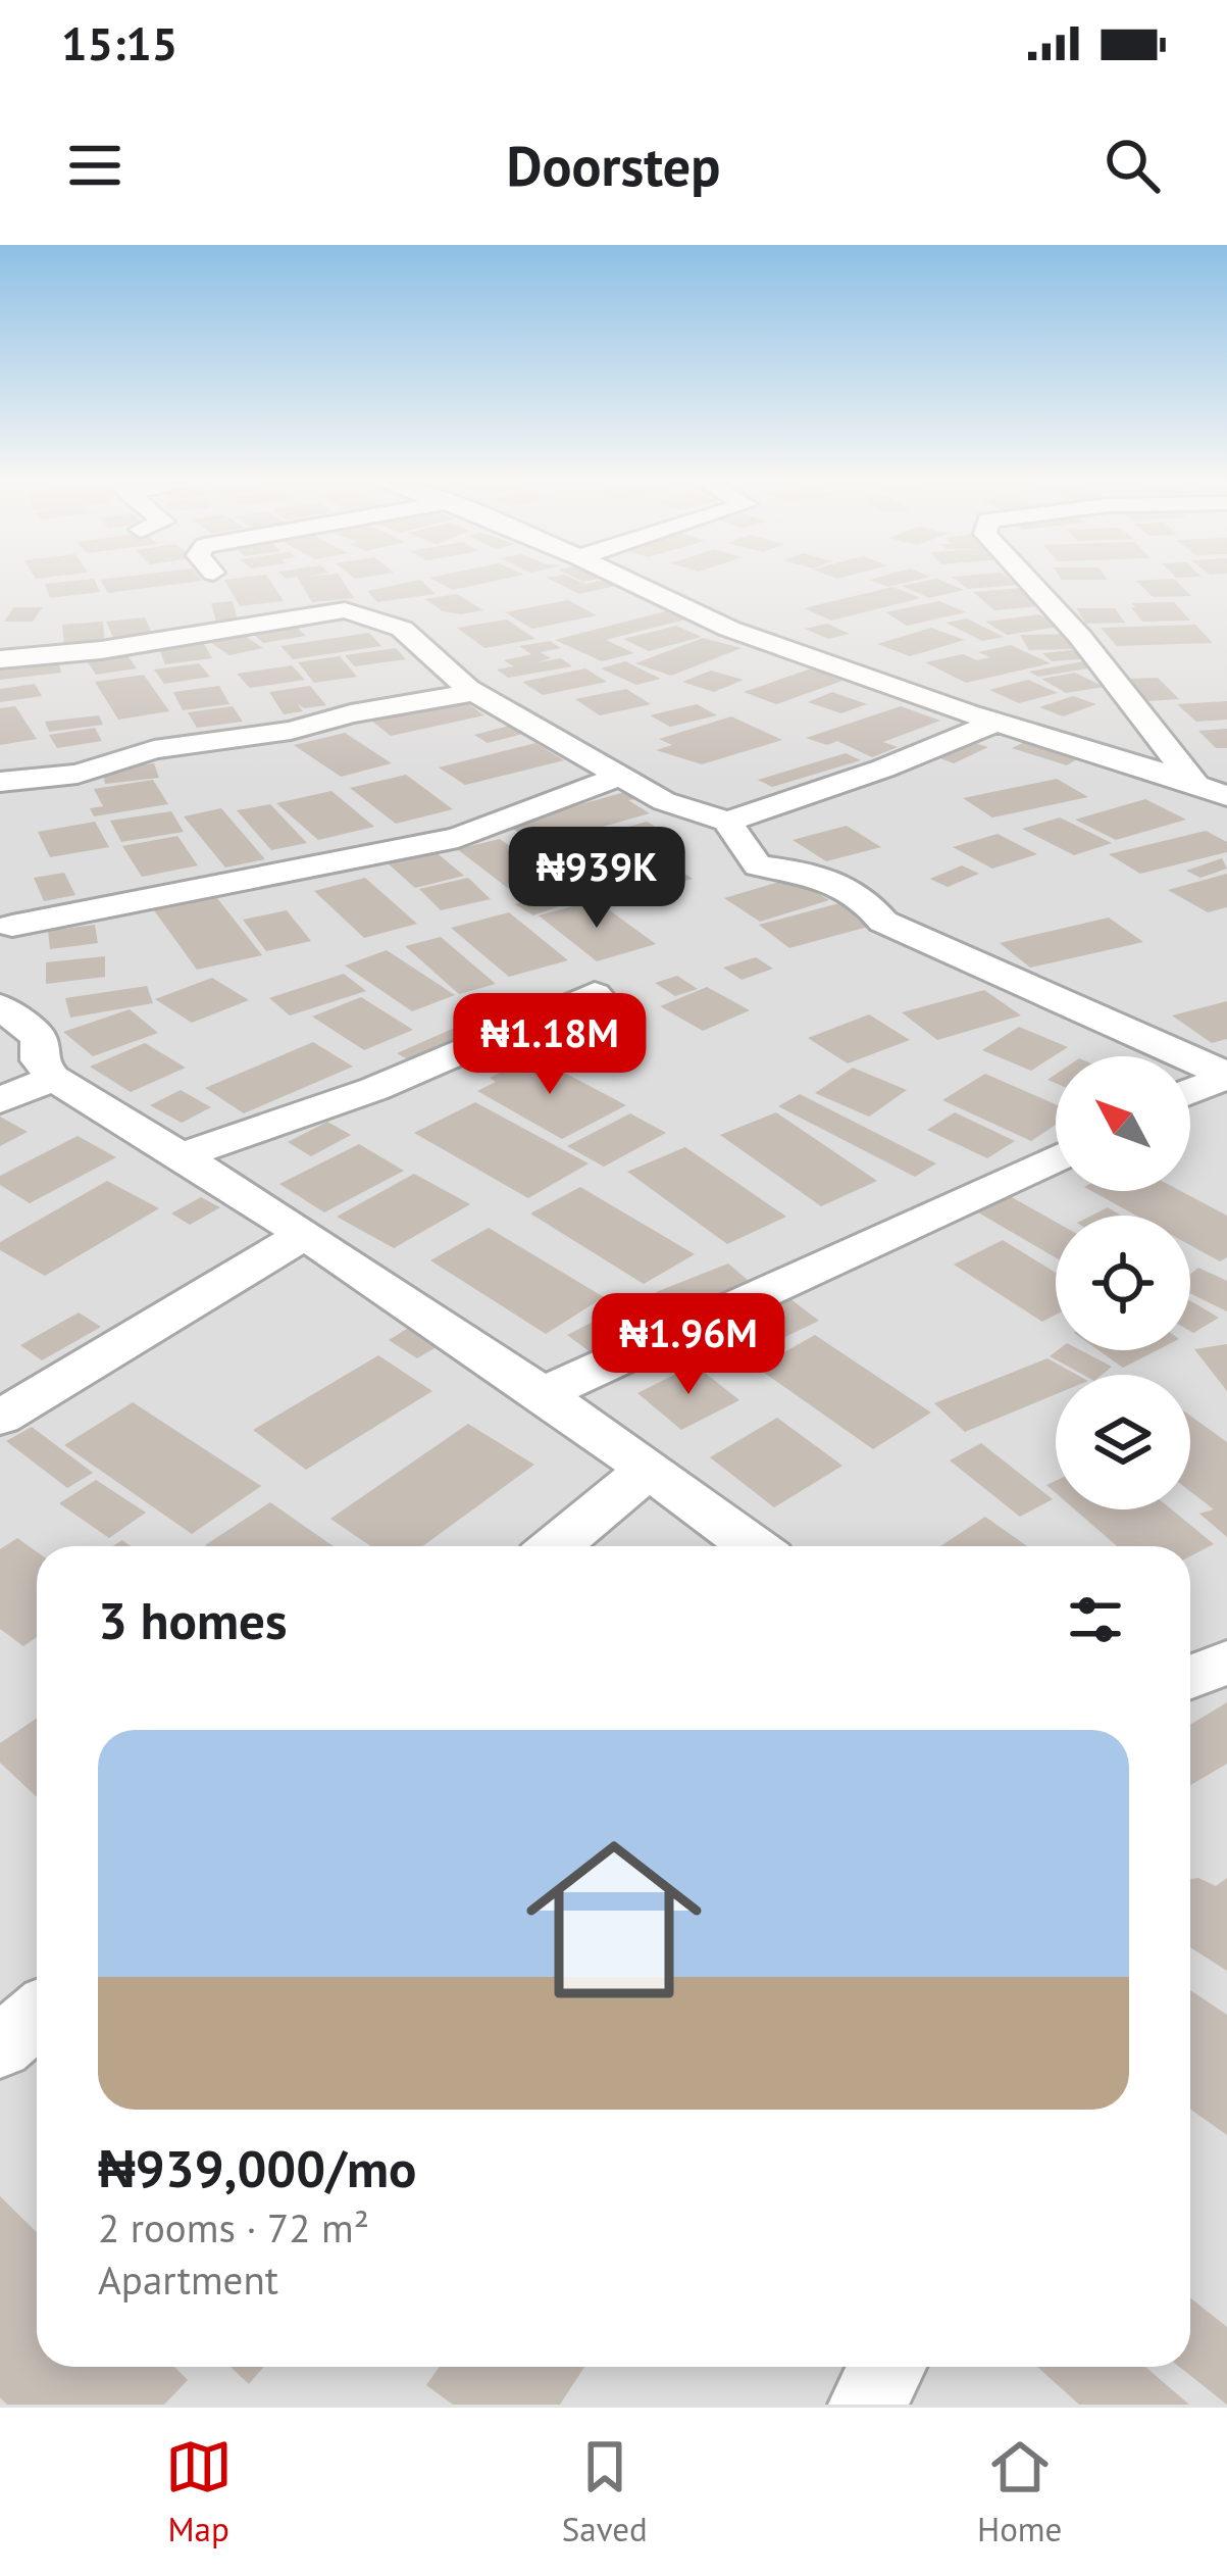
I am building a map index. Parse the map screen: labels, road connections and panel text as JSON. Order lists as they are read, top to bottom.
{
  "north": "top left",
  "page": {
    "status": "15:15",
    "header": "Doorstep",
    "price": ["₦939K", "₦1.18M", "₦1.96M"],
    "heading": "3 homes",
    "list": [
      {
        "name": "₦939,000/mo",
        "note": "2 rooms · 72 m² · Apartment"
      }
    ],
    "tabs": ["Map", "Saved", "Home"]
  }
}
